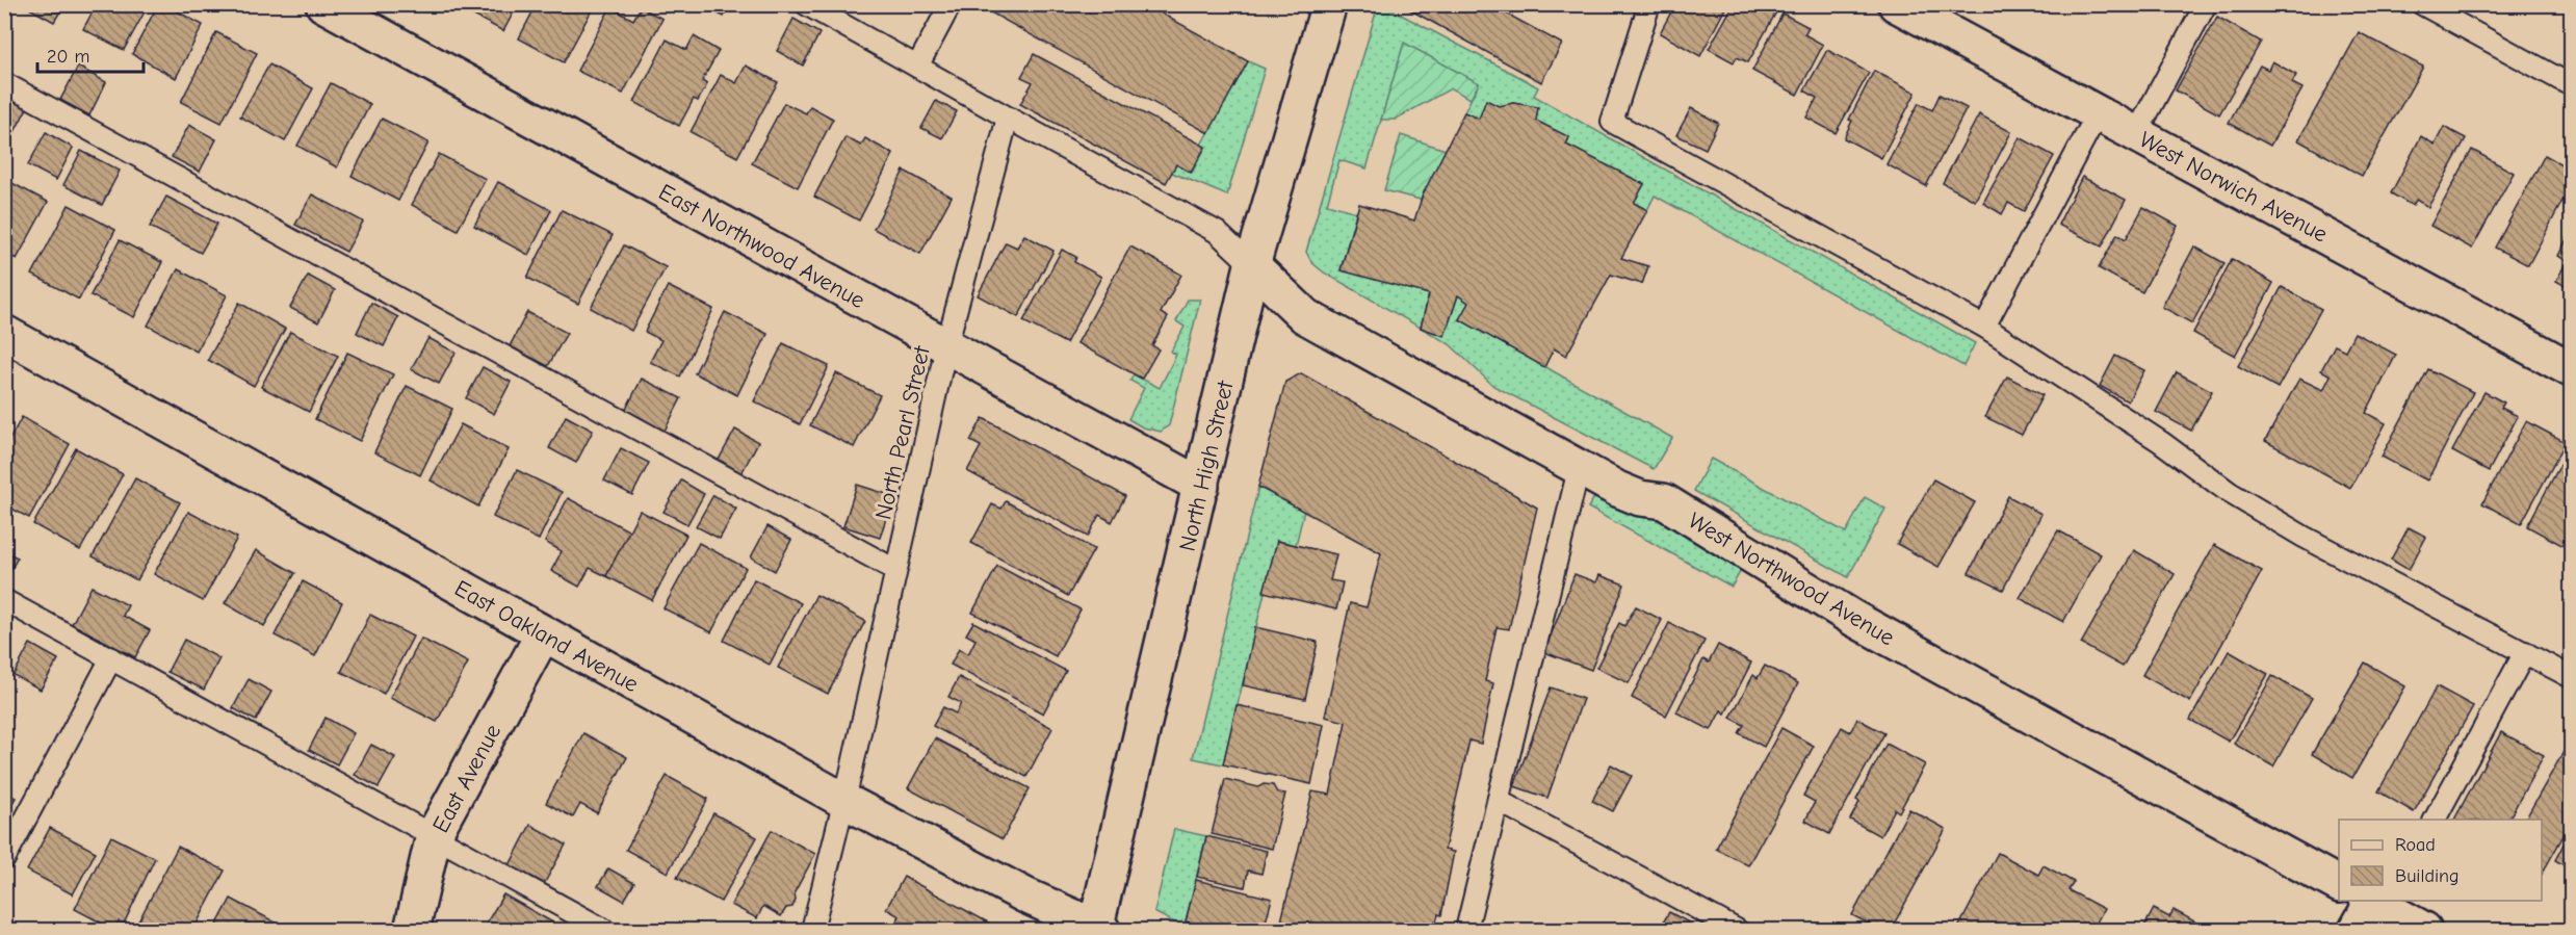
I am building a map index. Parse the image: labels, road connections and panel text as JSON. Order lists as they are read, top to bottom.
{
  "streets": {
    "street": [
      "West Norwich Avenue",
      "East Northwood Avenue",
      "North High Street",
      "West Northwood Avenue",
      "East Oakland Avenue",
      "East Avenue"
    ],
    "lane": ["North Pearl Street"]
  },
  "crossings": [
    ["East Northwood Avenue", "North Pearl Street"],
    ["East Northwood Avenue", "North High Street"],
    ["North Pearl Street", "East Oakland Avenue"],
    ["North High Street", "West Northwood Avenue"],
    ["North High Street", "East Oakland Avenue"],
    ["East Oakland Avenue", "East Avenue"]
  ],
  "legend": ["Road", "Building"],
  "scale_bar": "20 m"
}
